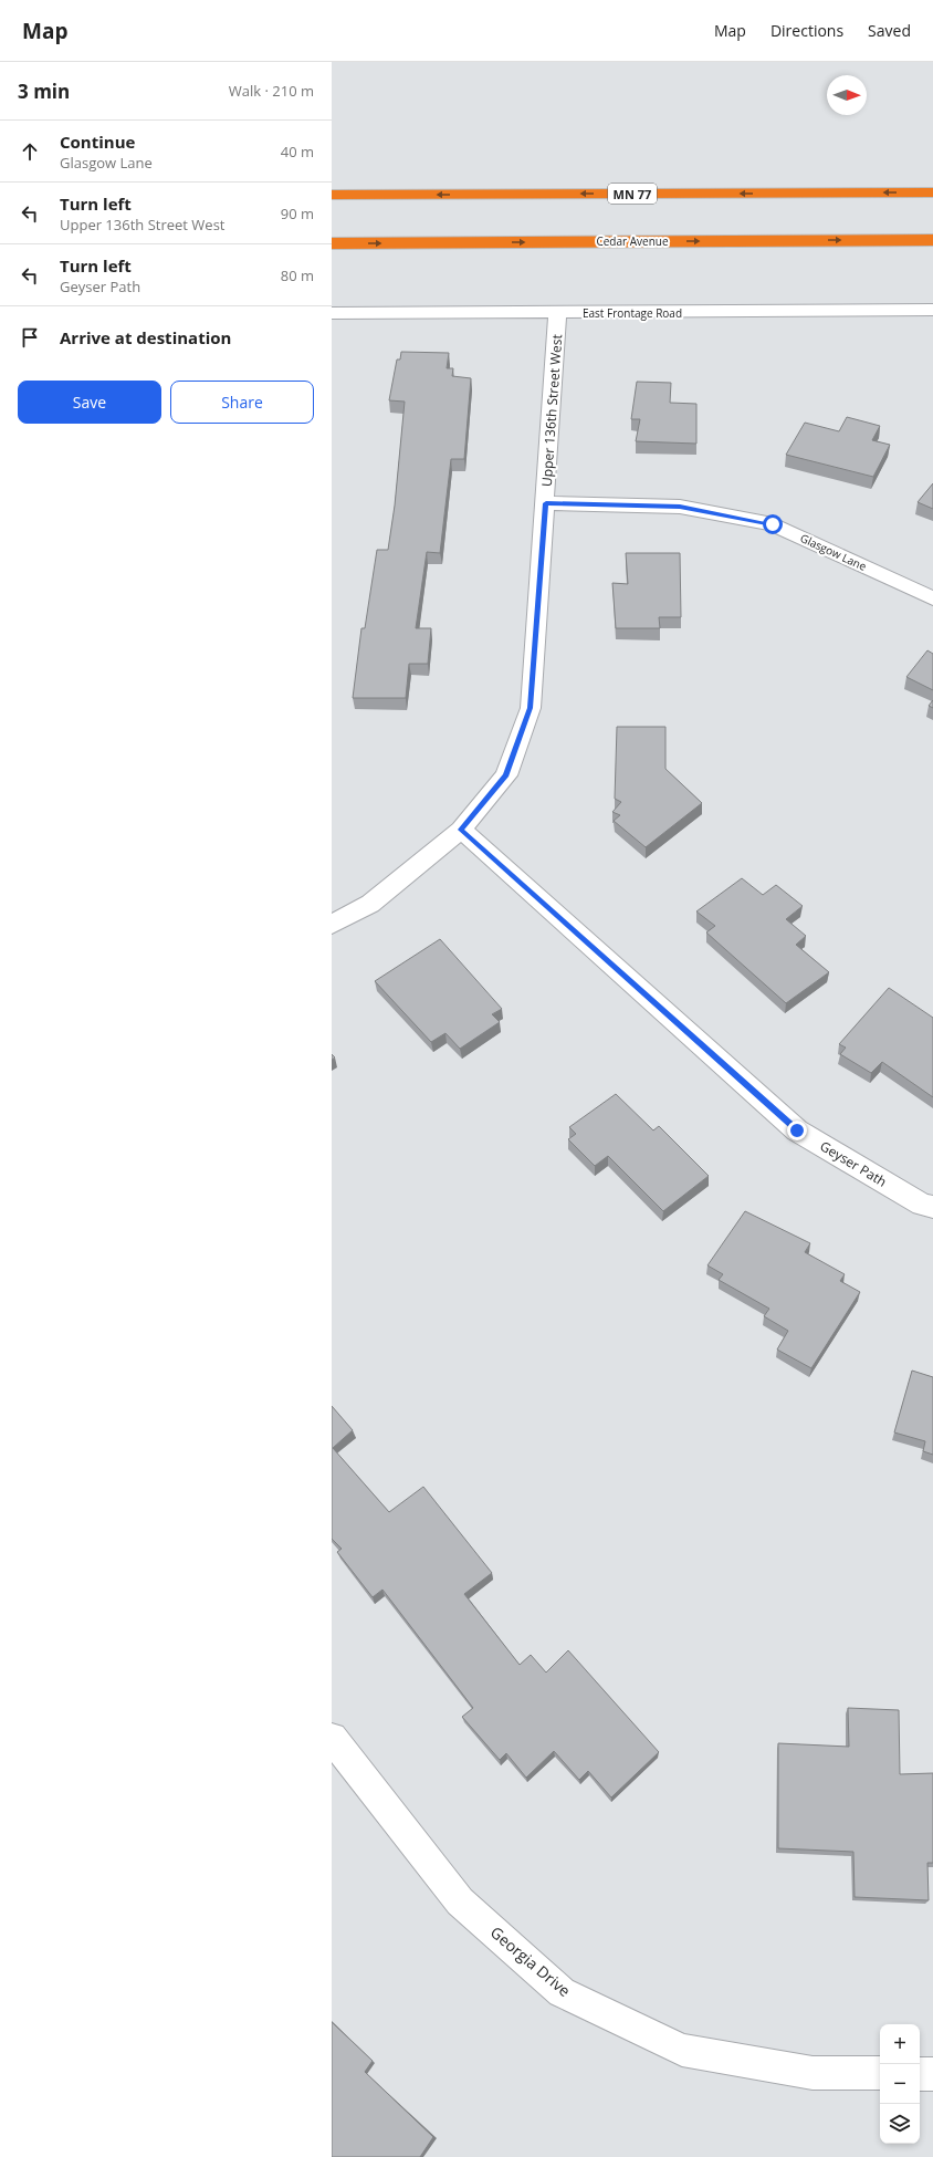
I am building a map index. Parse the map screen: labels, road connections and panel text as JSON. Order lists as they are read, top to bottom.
{
  "streets": {
    "highway": ["MN 77", "Cedar Avenue"],
    "street": [
      "East Frontage Road",
      "Upper 136th Street West",
      "Glasgow Lane",
      "Geyser Path",
      "Georgia Drive"
    ]
  },
  "crossings": [
    ["East Frontage Road", "Upper 136th Street West"],
    ["Upper 136th Street West", "Glasgow Lane"],
    ["Upper 136th Street West", "Geyser Path"]
  ],
  "north": "right",
  "page": {
    "header": "Map",
    "nav": ["Map", "Directions", "Saved"],
    "heading": ["3 min", "Walk · 210 m"],
    "list": [
      ["Continue", "Glasgow Lane", "40 m"],
      ["Turn left", "Upper 136th Street West", "90 m"],
      ["Turn left", "Geyser Path", "80 m"],
      "Arrive at destination"
    ],
    "buttons": ["Save", "Share"],
    "map_buttons": ["+", "−"]
  }
}
